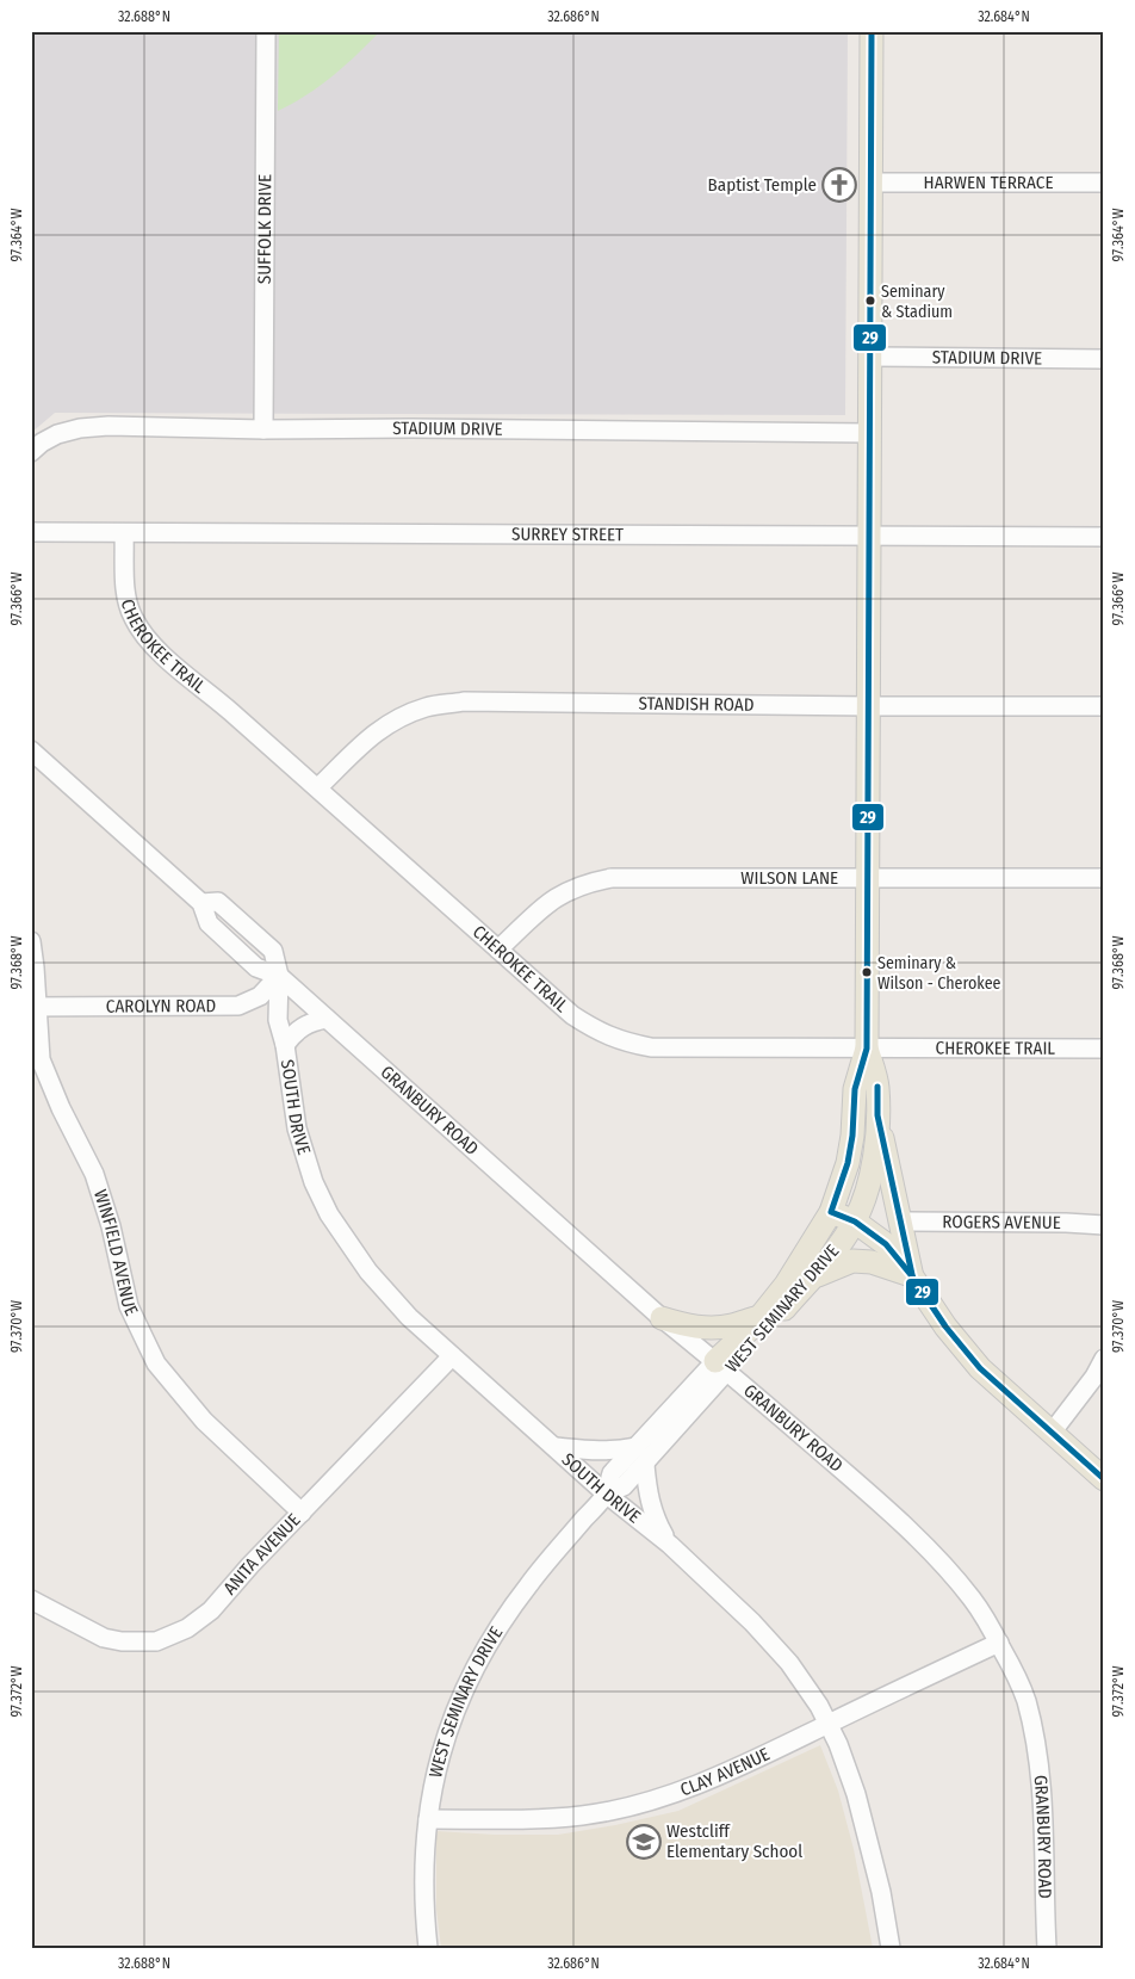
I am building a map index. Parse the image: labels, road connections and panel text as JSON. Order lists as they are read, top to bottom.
{
  "streets": {
    "main road": ["WEST SEMINARY DRIVE"],
    "street": [
      "HARWEN TERRACE",
      "SUFFOLK DRIVE",
      "STADIUM DRIVE",
      "SURREY STREET",
      "CHEROKEE TRAIL",
      "STANDISH ROAD",
      "WILSON LANE",
      "CAROLYN ROAD",
      "SOUTH DRIVE",
      "GRANBURY ROAD",
      "ROGERS AVENUE",
      "WINFIELD AVENUE",
      "ANITA AVENUE",
      "CLAY AVENUE"
    ]
  },
  "crossings": [
    ["HARWEN TERRACE", "WEST SEMINARY DRIVE"],
    ["SUFFOLK DRIVE", "STADIUM DRIVE"],
    ["STADIUM DRIVE", "WEST SEMINARY DRIVE"],
    ["SURREY STREET", "CHEROKEE TRAIL"],
    ["SURREY STREET", "WEST SEMINARY DRIVE"],
    ["CHEROKEE TRAIL", "STANDISH ROAD"],
    ["CHEROKEE TRAIL", "WILSON LANE"],
    ["CHEROKEE TRAIL", "WEST SEMINARY DRIVE"],
    ["STANDISH ROAD", "WEST SEMINARY DRIVE"],
    ["WILSON LANE", "WEST SEMINARY DRIVE"],
    ["CAROLYN ROAD", "SOUTH DRIVE"],
    ["CAROLYN ROAD", "GRANBURY ROAD"],
    ["CAROLYN ROAD", "WINFIELD AVENUE"],
    ["SOUTH DRIVE", "GRANBURY ROAD"],
    ["SOUTH DRIVE", "WEST SEMINARY DRIVE"],
    ["SOUTH DRIVE", "ANITA AVENUE"],
    ["SOUTH DRIVE", "CLAY AVENUE"],
    ["GRANBURY ROAD", "WEST SEMINARY DRIVE"],
    ["GRANBURY ROAD", "CLAY AVENUE"],
    ["WINFIELD AVENUE", "ANITA AVENUE"],
    ["WEST SEMINARY DRIVE", "CLAY AVENUE"]
  ],
  "places": {
    "church": ["Baptist Temple"],
    "other": ["Seminary & Stadium", "Seminary & Wilson - Cherokee"],
    "school or university": ["Westcliff Elementary School"]
  },
  "lines": ["transit line 29"],
  "coordinates": [
    "32.688°N",
    "32.686°N",
    "32.684°N",
    "97.364°W",
    "97.366°W",
    "97.368°W",
    "97.370°W",
    "97.372°W"
  ]
}
